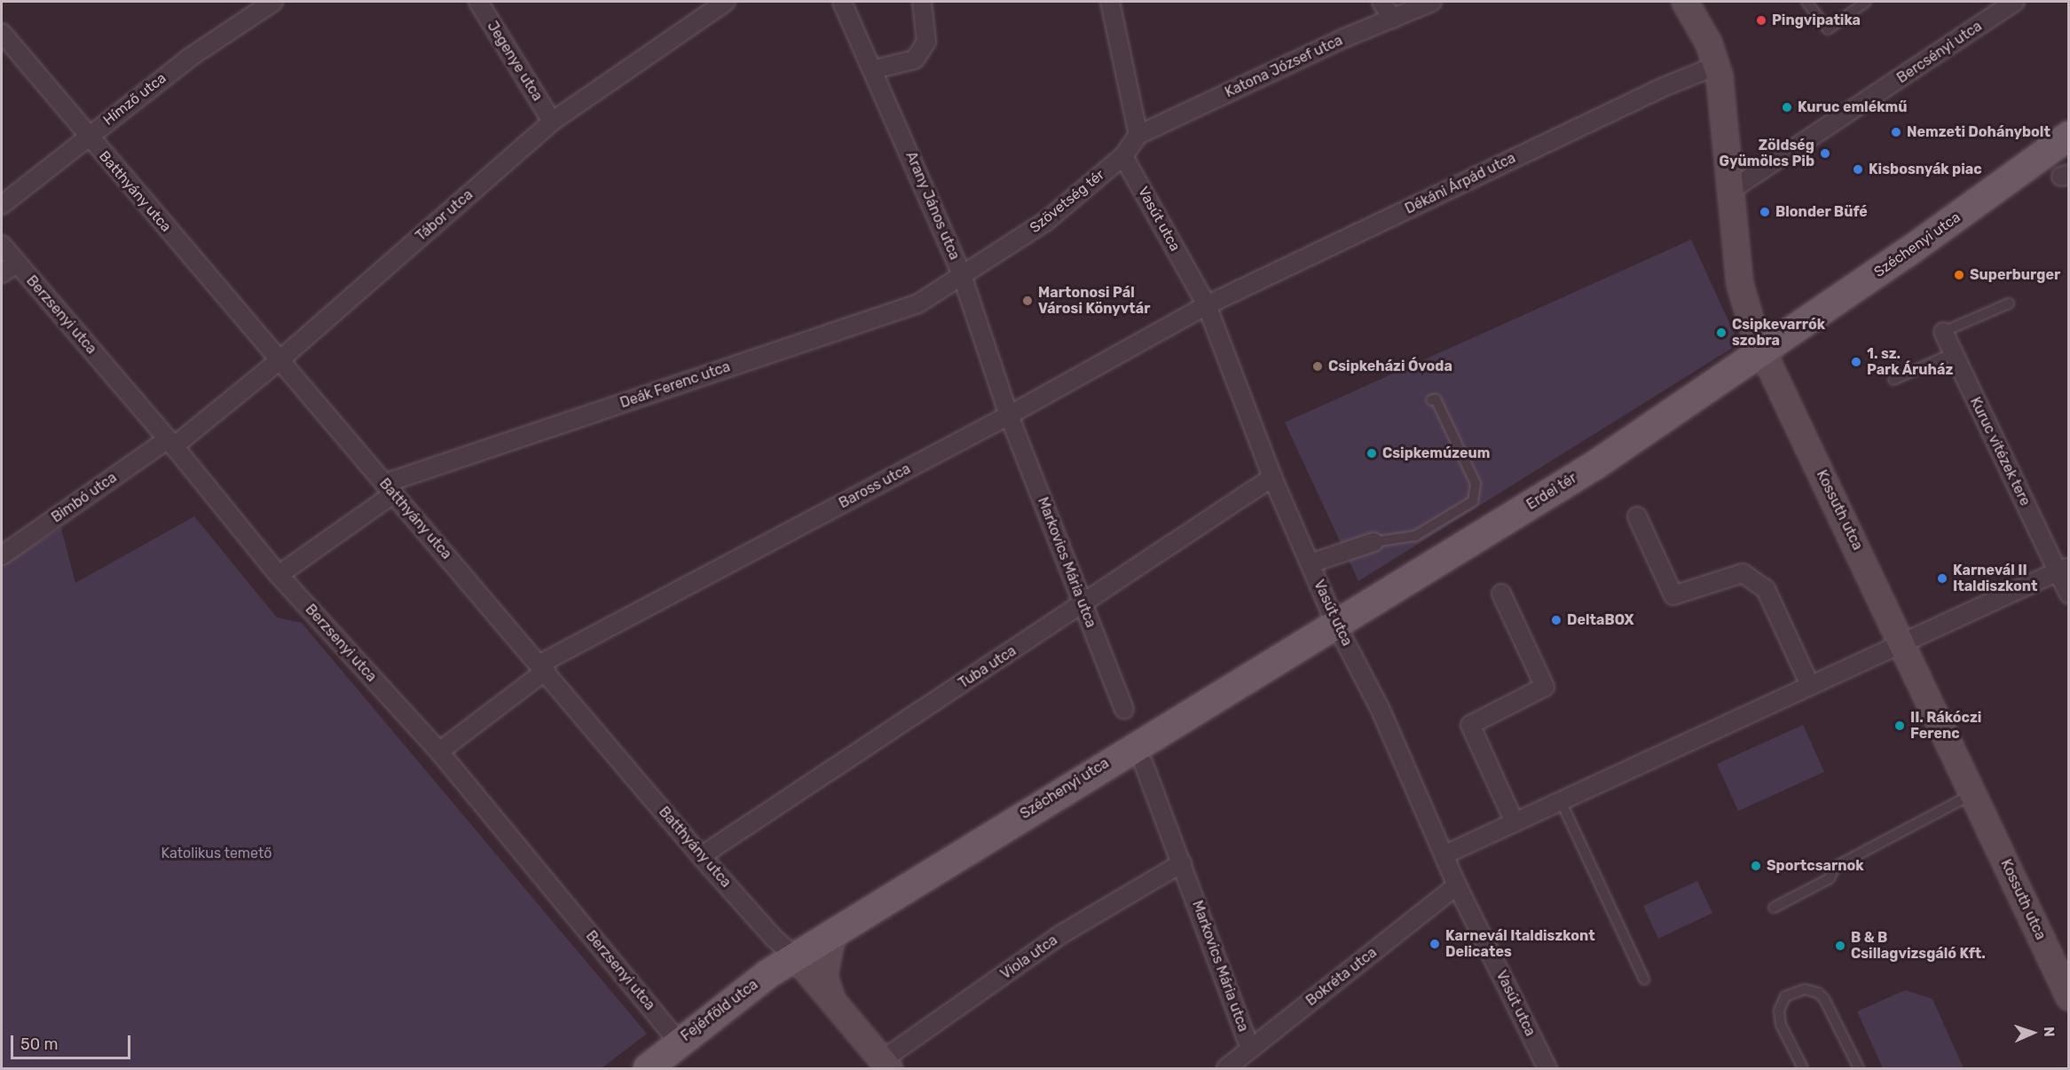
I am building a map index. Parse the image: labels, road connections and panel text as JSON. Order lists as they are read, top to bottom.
{
  "streets": {
    "main road": ["Széchenyi utca", "Erdei tér", "Fejérföld utca"],
    "street": [
      "Bercsényi utca",
      "Jegenye utca",
      "Katona József utca",
      "Hímző utca",
      "Dékáni Árpád utca",
      "Batthyány utca",
      "Szövetség tér",
      "Arany János utca",
      "Tábor utca",
      "Vasút utca",
      "Berzsenyi utca",
      "Deák Ferenc utca",
      "Kuruc vitézek tere",
      "Baross utca",
      "Bimbó utca",
      "Kossuth utca",
      "Markovics Mária utca",
      "Tuba utca",
      "Viola utca",
      "Bokréta utca"
    ]
  },
  "crossings": [
    ["Bercsényi utca", "Kossuth utca"],
    ["Jegenye utca", "Tábor utca"],
    ["Katona József utca", "Szövetség tér"],
    ["Hímző utca", "Batthyány utca"],
    ["Dékáni Árpád utca", "Vasút utca"],
    ["Dékáni Árpád utca", "Baross utca"],
    ["Dékáni Árpád utca", "Kossuth utca"],
    ["Batthyány utca", "Tábor utca"],
    ["Batthyány utca", "Széchenyi utca"],
    ["Batthyány utca", "Deák Ferenc utca"],
    ["Batthyány utca", "Baross utca"],
    ["Batthyány utca", "Tuba utca"],
    ["Batthyány utca", "Viola utca"],
    ["Batthyány utca", "Fejérföld utca"],
    ["Szövetség tér", "Arany János utca"],
    ["Szövetség tér", "Vasút utca"],
    ["Szövetség tér", "Deák Ferenc utca"],
    ["Arany János utca", "Deák Ferenc utca"],
    ["Arany János utca", "Baross utca"],
    ["Arany János utca", "Markovics Mária utca"],
    ["Tábor utca", "Berzsenyi utca"],
    ["Tábor utca", "Bimbó utca"],
    ["Vasút utca", "Széchenyi utca"],
    ["Vasút utca", "Baross utca"],
    ["Vasút utca", "Erdei tér"],
    ["Vasút utca", "Tuba utca"],
    ["Vasút utca", "Bokréta utca"],
    ["Széchenyi utca", "Erdei tér"],
    ["Széchenyi utca", "Kossuth utca"],
    ["Széchenyi utca", "Fejérföld utca"],
    ["Berzsenyi utca", "Deák Ferenc utca"],
    ["Berzsenyi utca", "Baross utca"],
    ["Berzsenyi utca", "Bimbó utca"],
    ["Berzsenyi utca", "Fejérföld utca"],
    ["Baross utca", "Markovics Mária utca"],
    ["Erdei tér", "Kossuth utca"],
    ["Markovics Mária utca", "Tuba utca"],
    ["Markovics Mária utca", "Viola utca"],
    ["Markovics Mária utca", "Bokréta utca"]
  ],
  "parks": ["Katolikus temető"],
  "places": [
    "Pingvipatika",
    "Kuruc emlékmű",
    "Nemzeti Dohánybolt",
    "Zöldség Gyümölcs Pib",
    "Kisbosnyák piac",
    "Blonder Büfé",
    "Superburger",
    "Martonosi Pál Városi Könyvtár",
    "Csipkevarrók szobra",
    "1. sz. Park Áruház",
    "Csipkeházi Óvoda",
    "Csipkemúzeum",
    "Karnevál II Italdiszkont",
    "DeltaBOX",
    "II. Rákóczi Ferenc",
    "Sportcsarnok",
    "Karnevál Italdiszkont Delicates",
    "B & B Csillagvizsgáló Kft."
  ],
  "scale_bar": "50 m",
  "north": "right"
}
